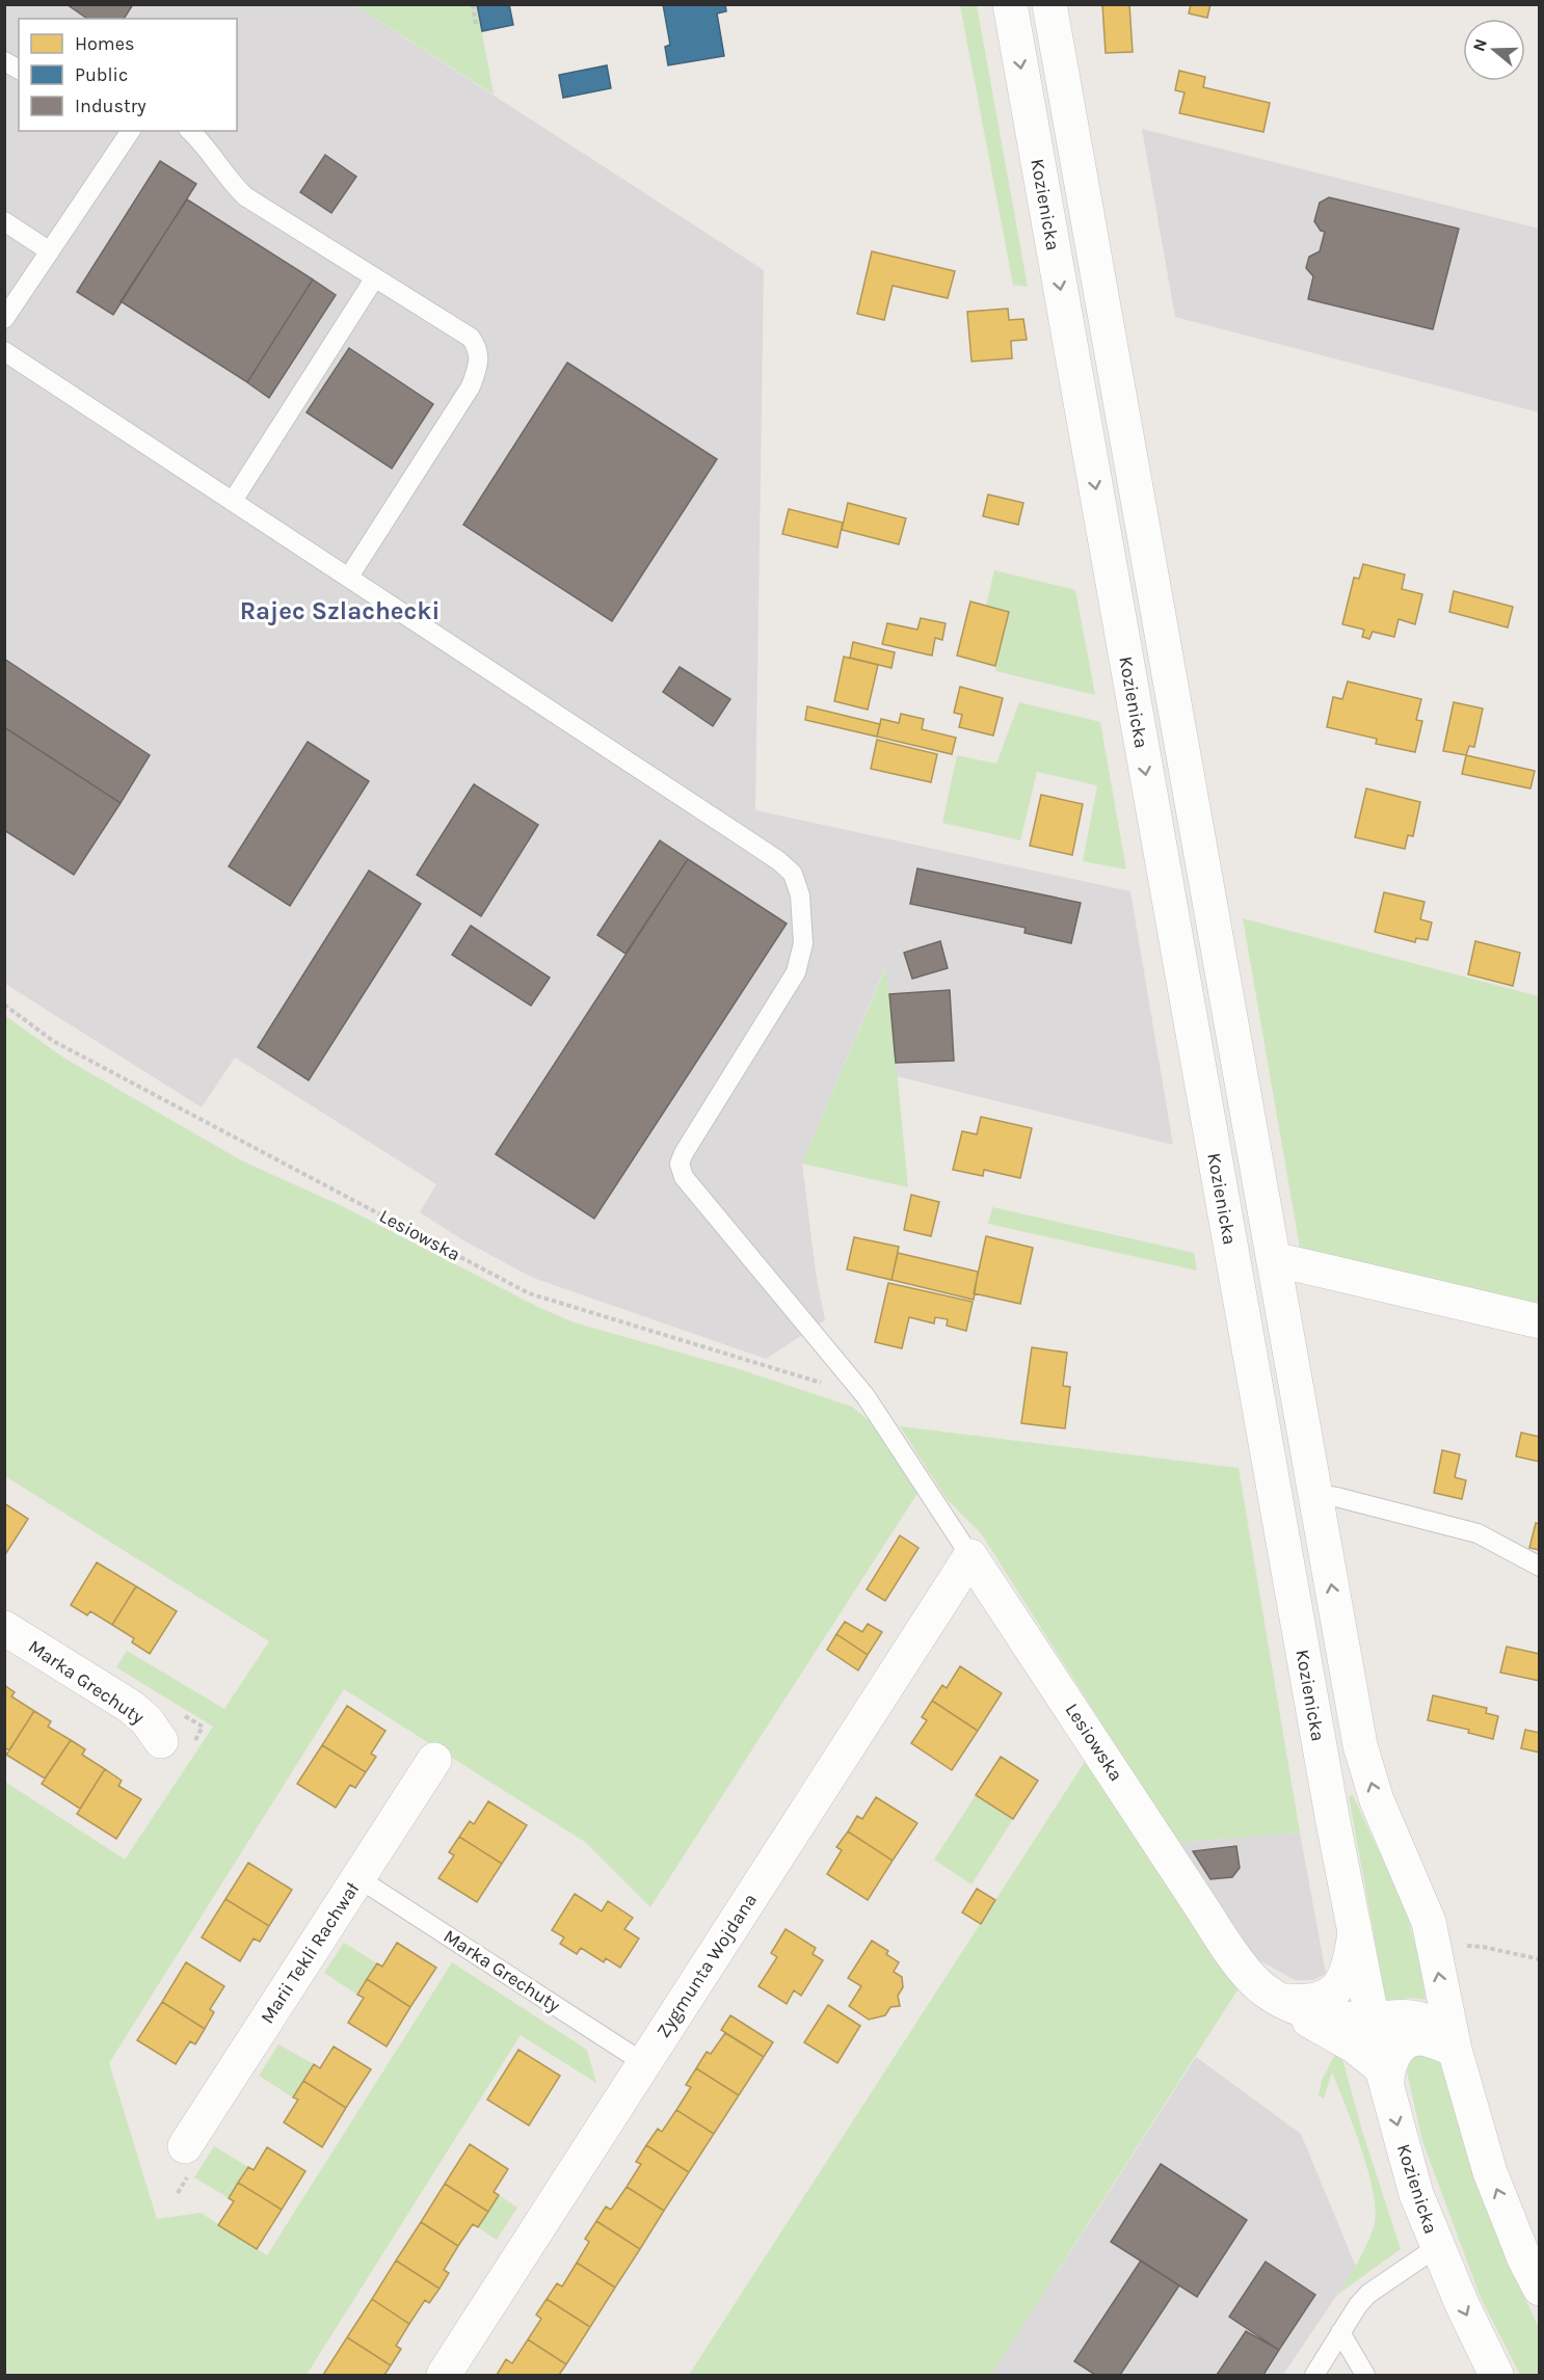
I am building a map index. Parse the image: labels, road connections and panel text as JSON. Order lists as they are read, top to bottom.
{
  "streets": {
    "main road": [
      "Kozienicka",
      "Lesiowska",
      "Marka Grechuty",
      "Marii Tekli Rachwał",
      "Zygmunta Wojdana"
    ]
  },
  "crossings": [
    ["Kozienicka", "Lesiowska"],
    ["Lesiowska", "Zygmunta Wojdana"],
    ["Marka Grechuty", "Marii Tekli Rachwał"],
    ["Marka Grechuty", "Zygmunta Wojdana"]
  ],
  "districts": ["Rajec Szlachecki"],
  "legend": ["Homes", "Public", "Industry"],
  "north": "left"
}
